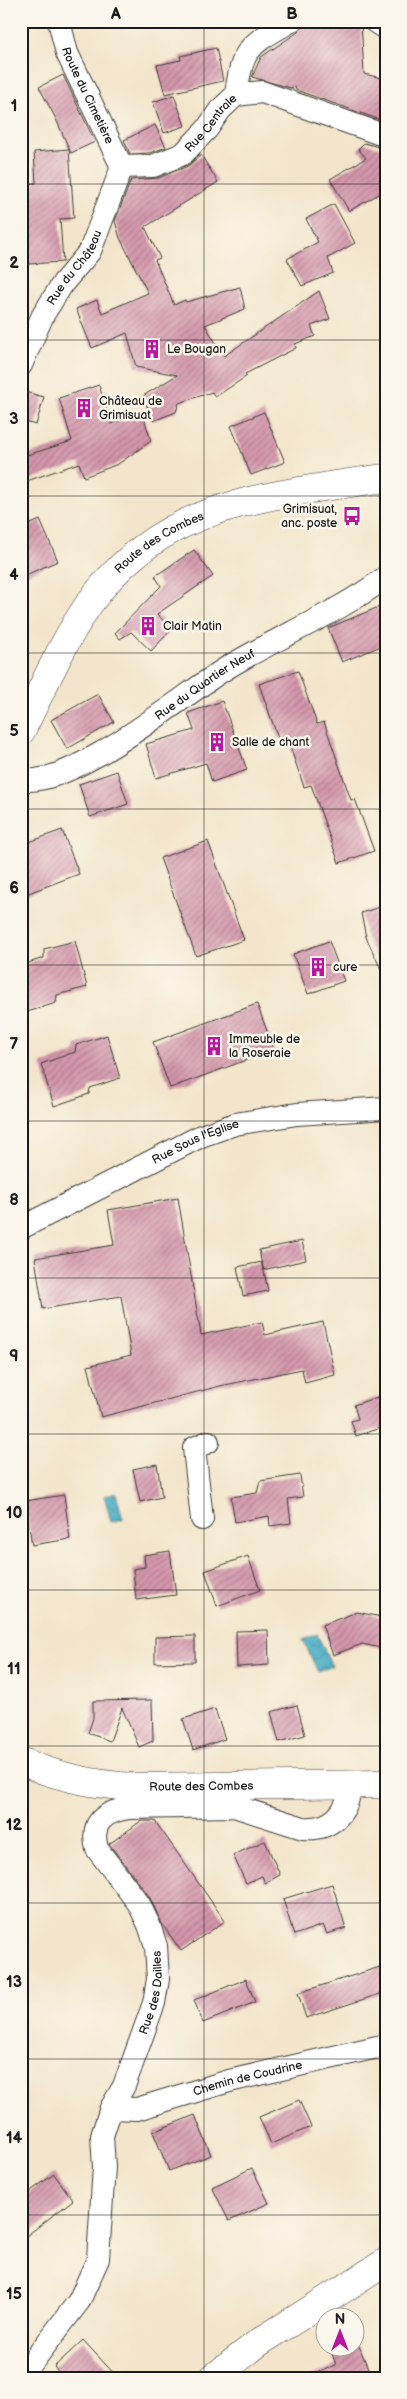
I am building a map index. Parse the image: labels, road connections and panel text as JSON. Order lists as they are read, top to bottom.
{
  "streets": {
    "street": [
      "Route du Cimetière",
      "Rue Centrale",
      "Rue du Château",
      "Route des Combes",
      "Rue du Quartier Neuf",
      "Rue Sous l'Eglise",
      "Rue des Dailles",
      "Chemin de Coudrine"
    ]
  },
  "crossings": [
    ["Route du Cimetière", "Rue Centrale"],
    ["Route du Cimetière", "Rue du Château"],
    ["Rue Centrale", "Rue du Château"],
    ["Route des Combes", "Rue des Dailles"],
    ["Rue des Dailles", "Chemin de Coudrine"]
  ],
  "places": {
    "building": [
      "Le Bougan",
      "Château de Grimisuat",
      "Clair Matin",
      "Salle de chant",
      "cure",
      "Immeuble de la Roseraie"
    ],
    "bus stop": ["Grimisuat, anc. poste"]
  },
  "north": "top",
  "grid": {
    "columns": ["A", "B"],
    "rows": [
      "1",
      "2",
      "3",
      "4",
      "5",
      "6",
      "7",
      "8",
      "9",
      "10",
      "11",
      "12",
      "13",
      "14",
      "15"
    ]
  }
}
